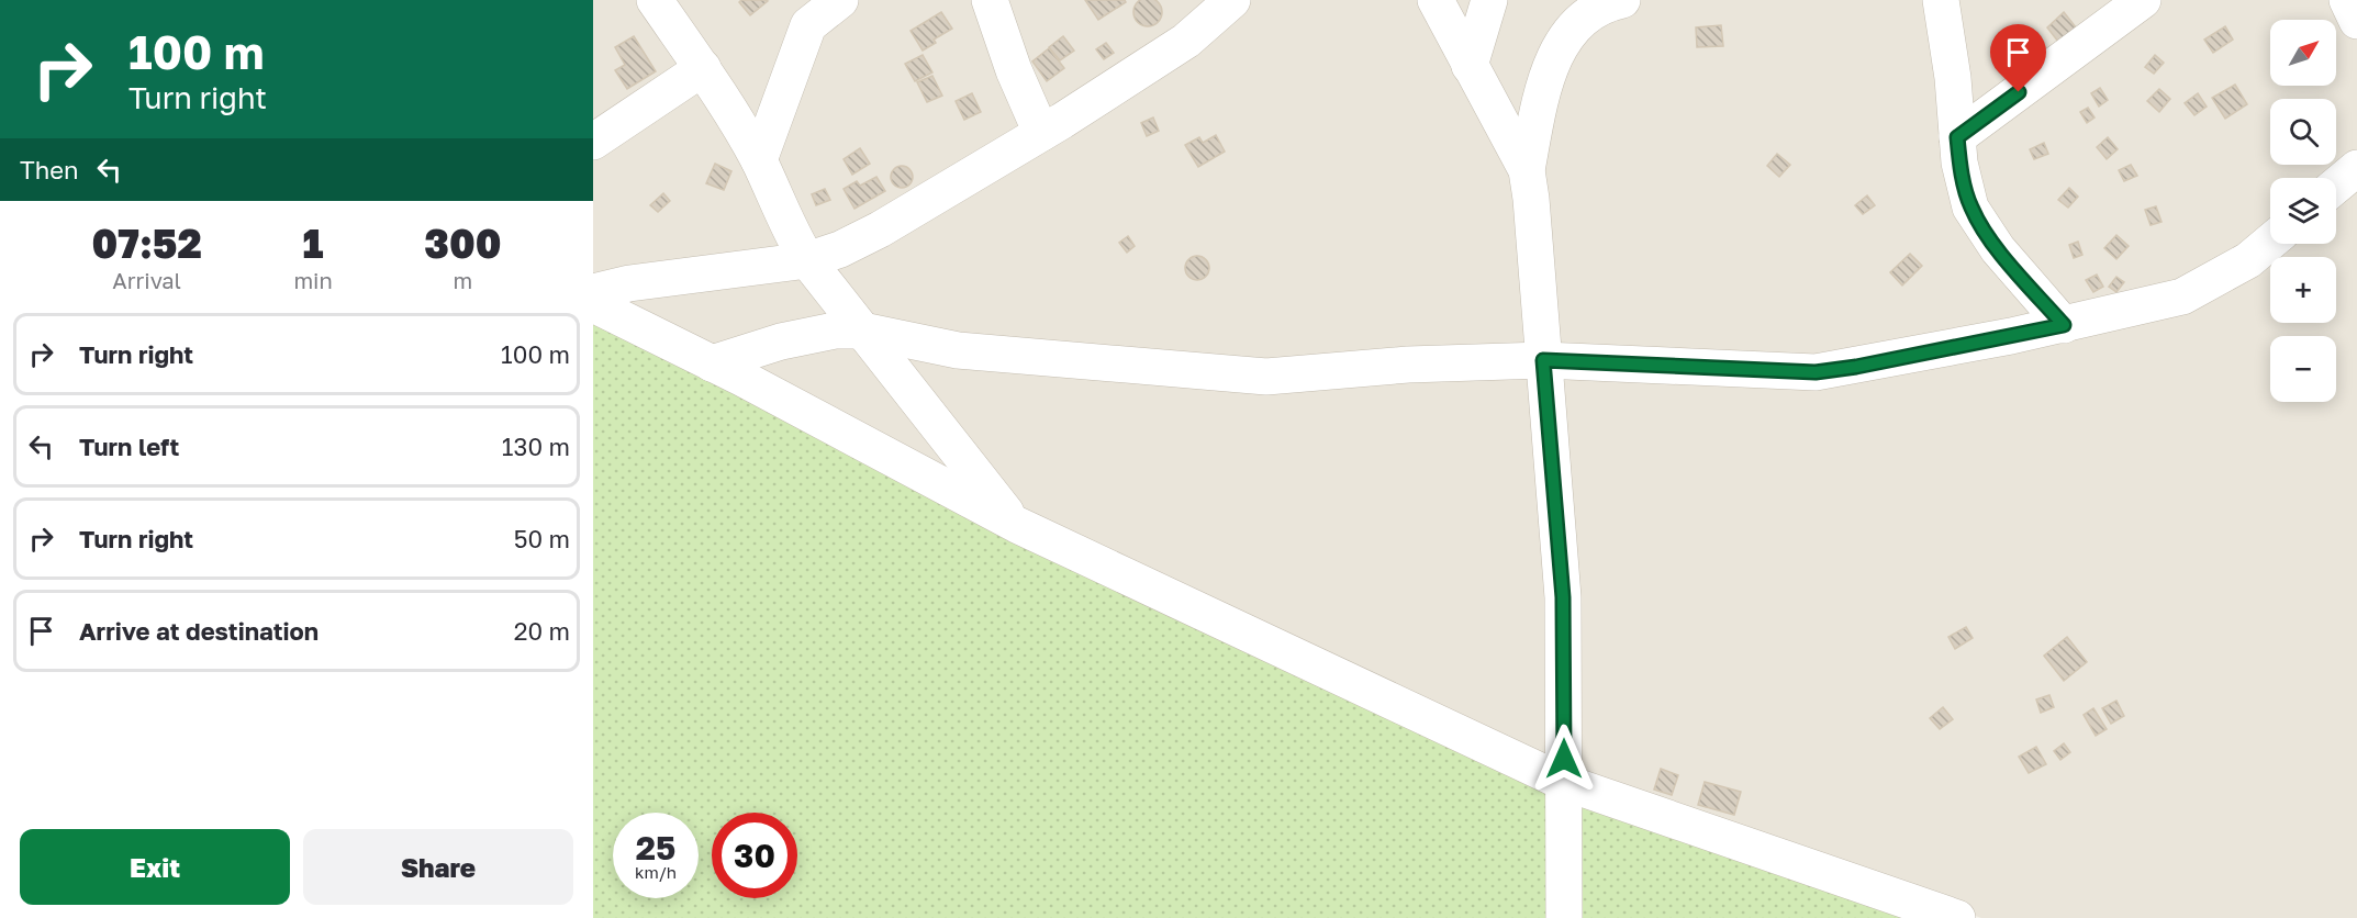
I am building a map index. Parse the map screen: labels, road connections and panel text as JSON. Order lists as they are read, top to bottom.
{
  "north": "top right",
  "page": {
    "turn": ["100 m", "Turn right"],
    "map_buttons": ["+", "−"],
    "then": "Then",
    "eta": [
      "07:52",
      "Arrival",
      "1",
      "min",
      "300",
      "m"
    ],
    "list": [
      {
        "name": "Turn right",
        "value": "100 m"
      },
      {
        "name": "Turn left",
        "value": "130 m"
      },
      {
        "name": "Turn right",
        "value": "50 m"
      },
      {
        "name": "Arrive at destination",
        "value": "20 m"
      }
    ],
    "speed": "25 km/h",
    "limit": "30",
    "buttons": ["Exit", "Share"]
  }
}
